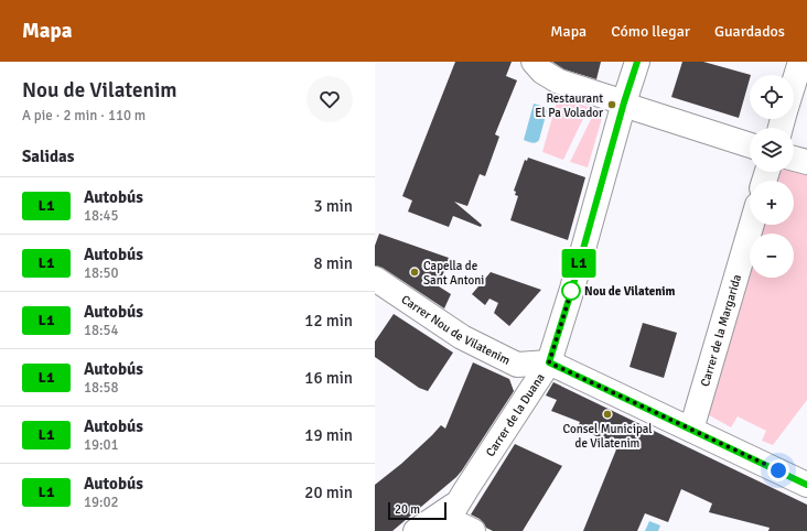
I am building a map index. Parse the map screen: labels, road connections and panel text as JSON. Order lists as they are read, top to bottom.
{
  "streets": {
    "street": ["Carrer Nou de Vilatenim", "Carrer de la Margarida", "Carrer de la Duana"]
  },
  "crossings": [
    ["Carrer Nou de Vilatenim", "Carrer de la Margarida"],
    ["Carrer Nou de Vilatenim", "Carrer de la Duana"]
  ],
  "places": [
    "Restaurant El Pa Volador",
    "Capella de Sant Antoni",
    "Nou de Vilatenim",
    "Consel Municipal de Vilatenim"
  ],
  "lines": ["bus line L1"],
  "scale_bar": "20 m",
  "page": {
    "header": "Mapa",
    "nav": ["Mapa", "Cómo llegar", "Guardados"],
    "heading": [
      ["Nou de Vilatenim", "A pie · 2 min · 110 m"],
      "Salidas"
    ],
    "on_map": "L1",
    "map_buttons": ["+", "−"],
    "list": [
      {
        "mark": "L1",
        "name": "Autobús",
        "note": "18:45",
        "value": "3 min"
      },
      {
        "mark": "L1",
        "name": "Autobús",
        "note": "18:50",
        "value": "8 min"
      },
      {
        "mark": "L1",
        "name": "Autobús",
        "note": "18:54",
        "value": "12 min"
      },
      {
        "mark": "L1",
        "name": "Autobús",
        "note": "18:58",
        "value": "16 min"
      },
      {
        "mark": "L1",
        "name": "Autobús",
        "note": "19:01",
        "value": "19 min"
      },
      {
        "mark": "L1",
        "name": "Autobús",
        "note": "19:02",
        "value": "20 min"
      }
    ],
    "scale": "20 m"
  }
}
